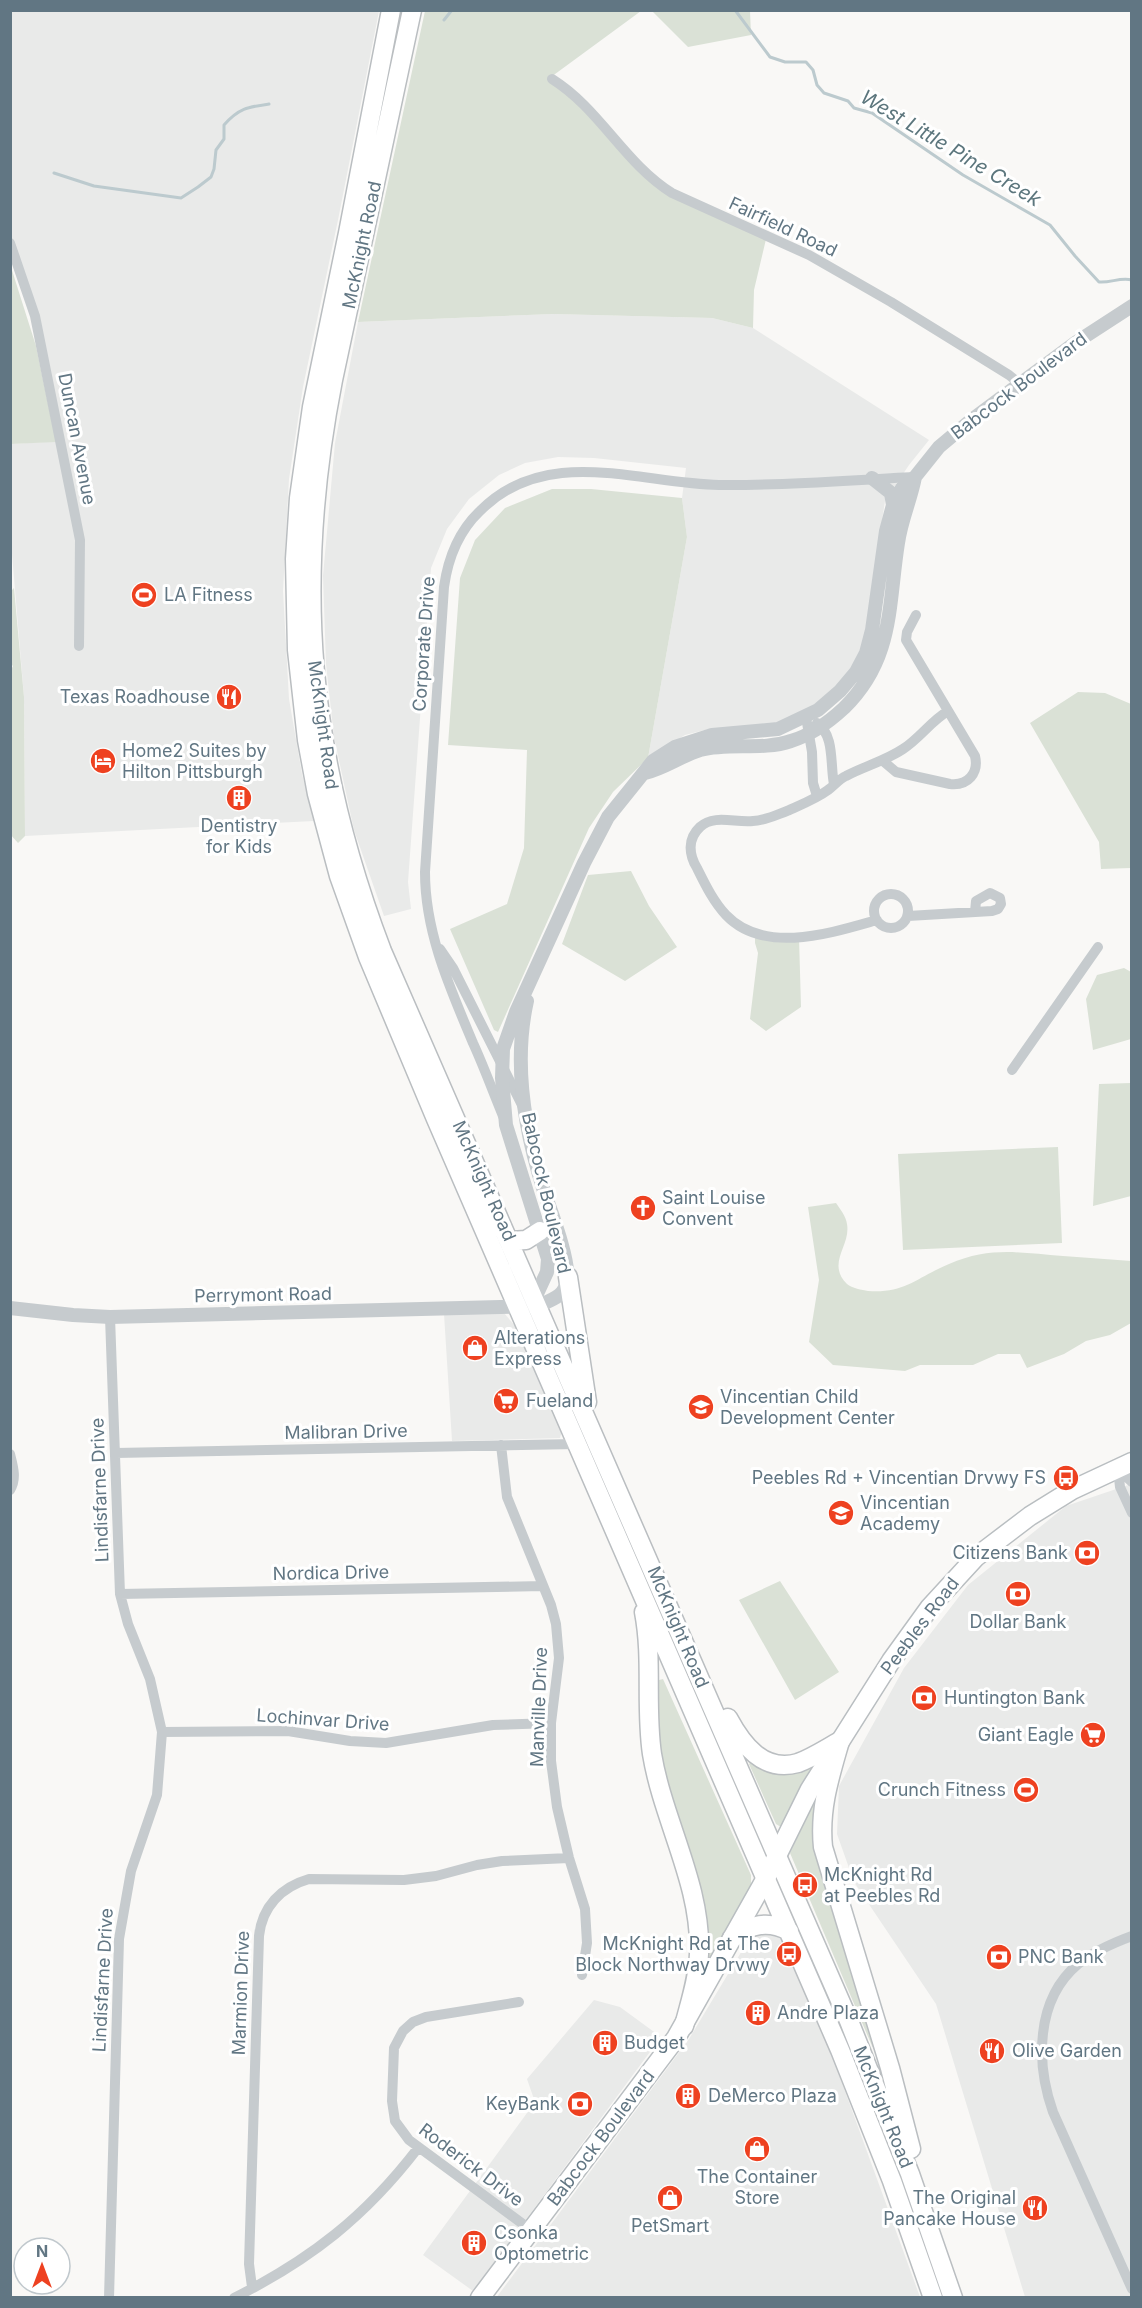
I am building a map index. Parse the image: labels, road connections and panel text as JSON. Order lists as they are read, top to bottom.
{
  "streets": {
    "main road": ["McKnight Road", "Babcock Boulevard", "Peebles Road"],
    "street": [
      "Fairfield Road",
      "Duncan Avenue",
      "Corporate Drive",
      "Perrymont Road",
      "Malibran Drive",
      "Lindisfarne Drive",
      "Nordica Drive",
      "Manville Drive",
      "Lochinvar Drive",
      "Marmion Drive",
      "Roderick Drive"
    ]
  },
  "crossings": [
    ["Fairfield Road", "Babcock Boulevard"],
    ["McKnight Road", "Babcock Boulevard"],
    ["McKnight Road", "Perrymont Road"],
    ["McKnight Road", "Malibran Drive"],
    ["McKnight Road", "Peebles Road"],
    ["Babcock Boulevard", "Corporate Drive"],
    ["Babcock Boulevard", "Perrymont Road"],
    ["Babcock Boulevard", "Peebles Road"],
    ["Babcock Boulevard", "Roderick Drive"],
    ["Perrymont Road", "Lindisfarne Drive"],
    ["Malibran Drive", "Lindisfarne Drive"],
    ["Malibran Drive", "Manville Drive"],
    ["Lindisfarne Drive", "Nordica Drive"],
    ["Lindisfarne Drive", "Lochinvar Drive"],
    ["Nordica Drive", "Manville Drive"],
    ["Manville Drive", "Lochinvar Drive"],
    ["Manville Drive", "Marmion Drive"]
  ],
  "water": ["West Little Pine Creek"],
  "places": {
    "sports": ["LA Fitness", "Crunch Fitness"],
    "restaurant": ["Texas Roadhouse", "Olive Garden", "The Original Pancake House"],
    "hotel": ["Home2 Suites by Hilton Pittsburgh"],
    "building": [
      "Dentistry for Kids",
      "Andre Plaza",
      "Budget",
      "DeMerco Plaza",
      "Csonka Optometric"
    ],
    "church": ["Saint Louise Convent"],
    "shop": ["Alterations Express", "The Container Store", "PetSmart"],
    "supermarket": ["Fueland", "Giant Eagle"],
    "school or university": ["Vincentian Child Development Center", "Vincentian Academy"],
    "bus stop": ["Peebles Rd + Vincentian Drvwy FS", "McKnight Rd at Peebles Rd", "McKnight Rd at The Block Northway Drvwy"],
    "bank": [
      "Citizens Bank",
      "Dollar Bank",
      "Huntington Bank",
      "PNC Bank",
      "KeyBank"
    ]
  },
  "north": "top"
}
